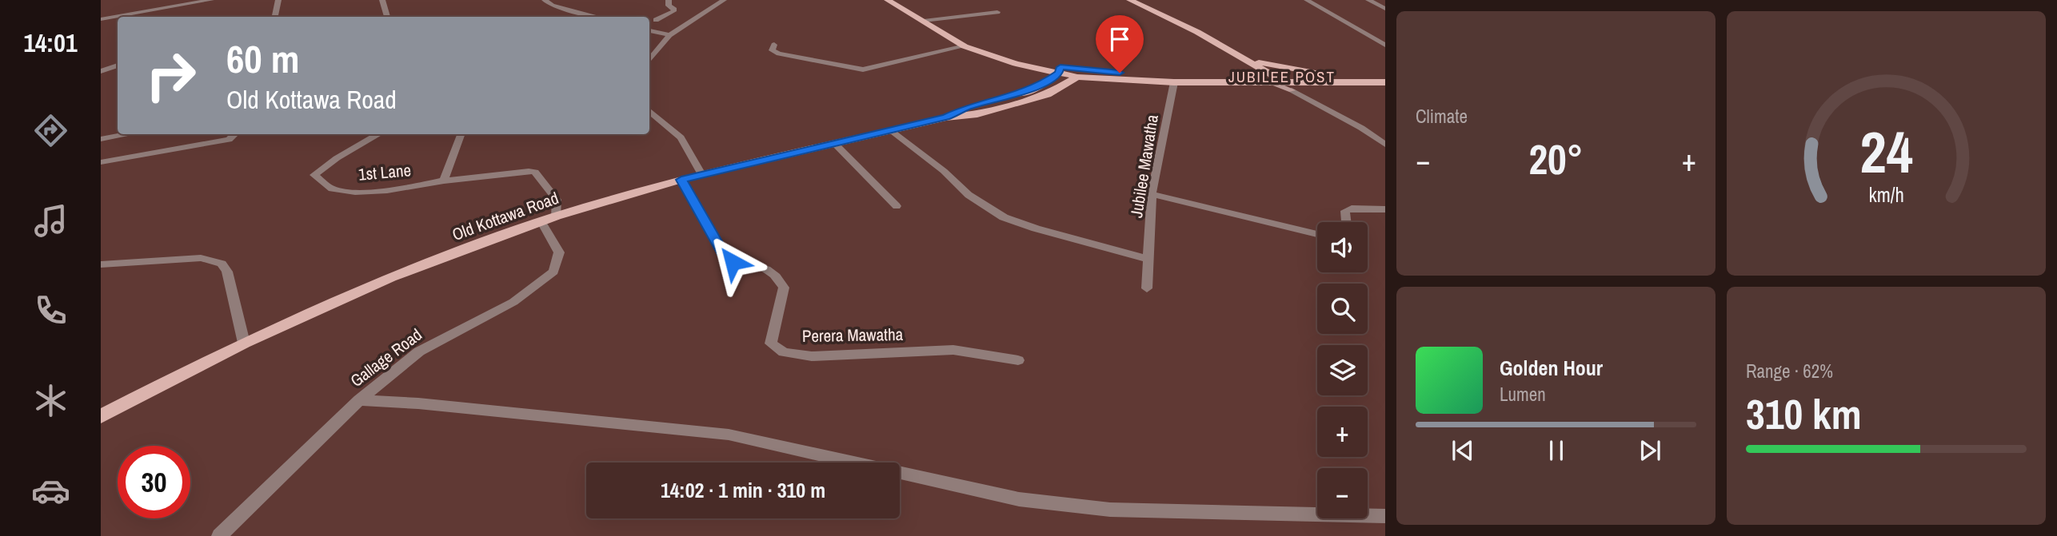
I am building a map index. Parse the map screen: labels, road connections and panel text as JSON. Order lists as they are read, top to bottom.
{
  "streets": {
    "main road": ["Old Kottawa Road"],
    "street": [
      "Jubilee Mawatha",
      "1st Lane",
      "Perera Mawatha",
      "Gallage Road"
    ]
  },
  "crossings": [
    ["Old Kottawa Road", "Perera Mawatha"],
    ["Old Kottawa Road", "Gallage Road"]
  ],
  "districts": ["JUBILEE POST"],
  "page": {
    "tabs": "14:01",
    "tile": [
      "Climate",
      ["Range · 62%", "310 km"]
    ],
    "turn": ["60 m", "Old Kottawa Road"],
    "heat": ["−", "20°", "+"],
    "map_buttons": ["+", "−"],
    "song": ["Golden Hour", "Lumen"],
    "limit": "30",
    "trip": "14:02 · 1 min · 310 m",
    "gauge": ["24", "km/h"]
  }
}
